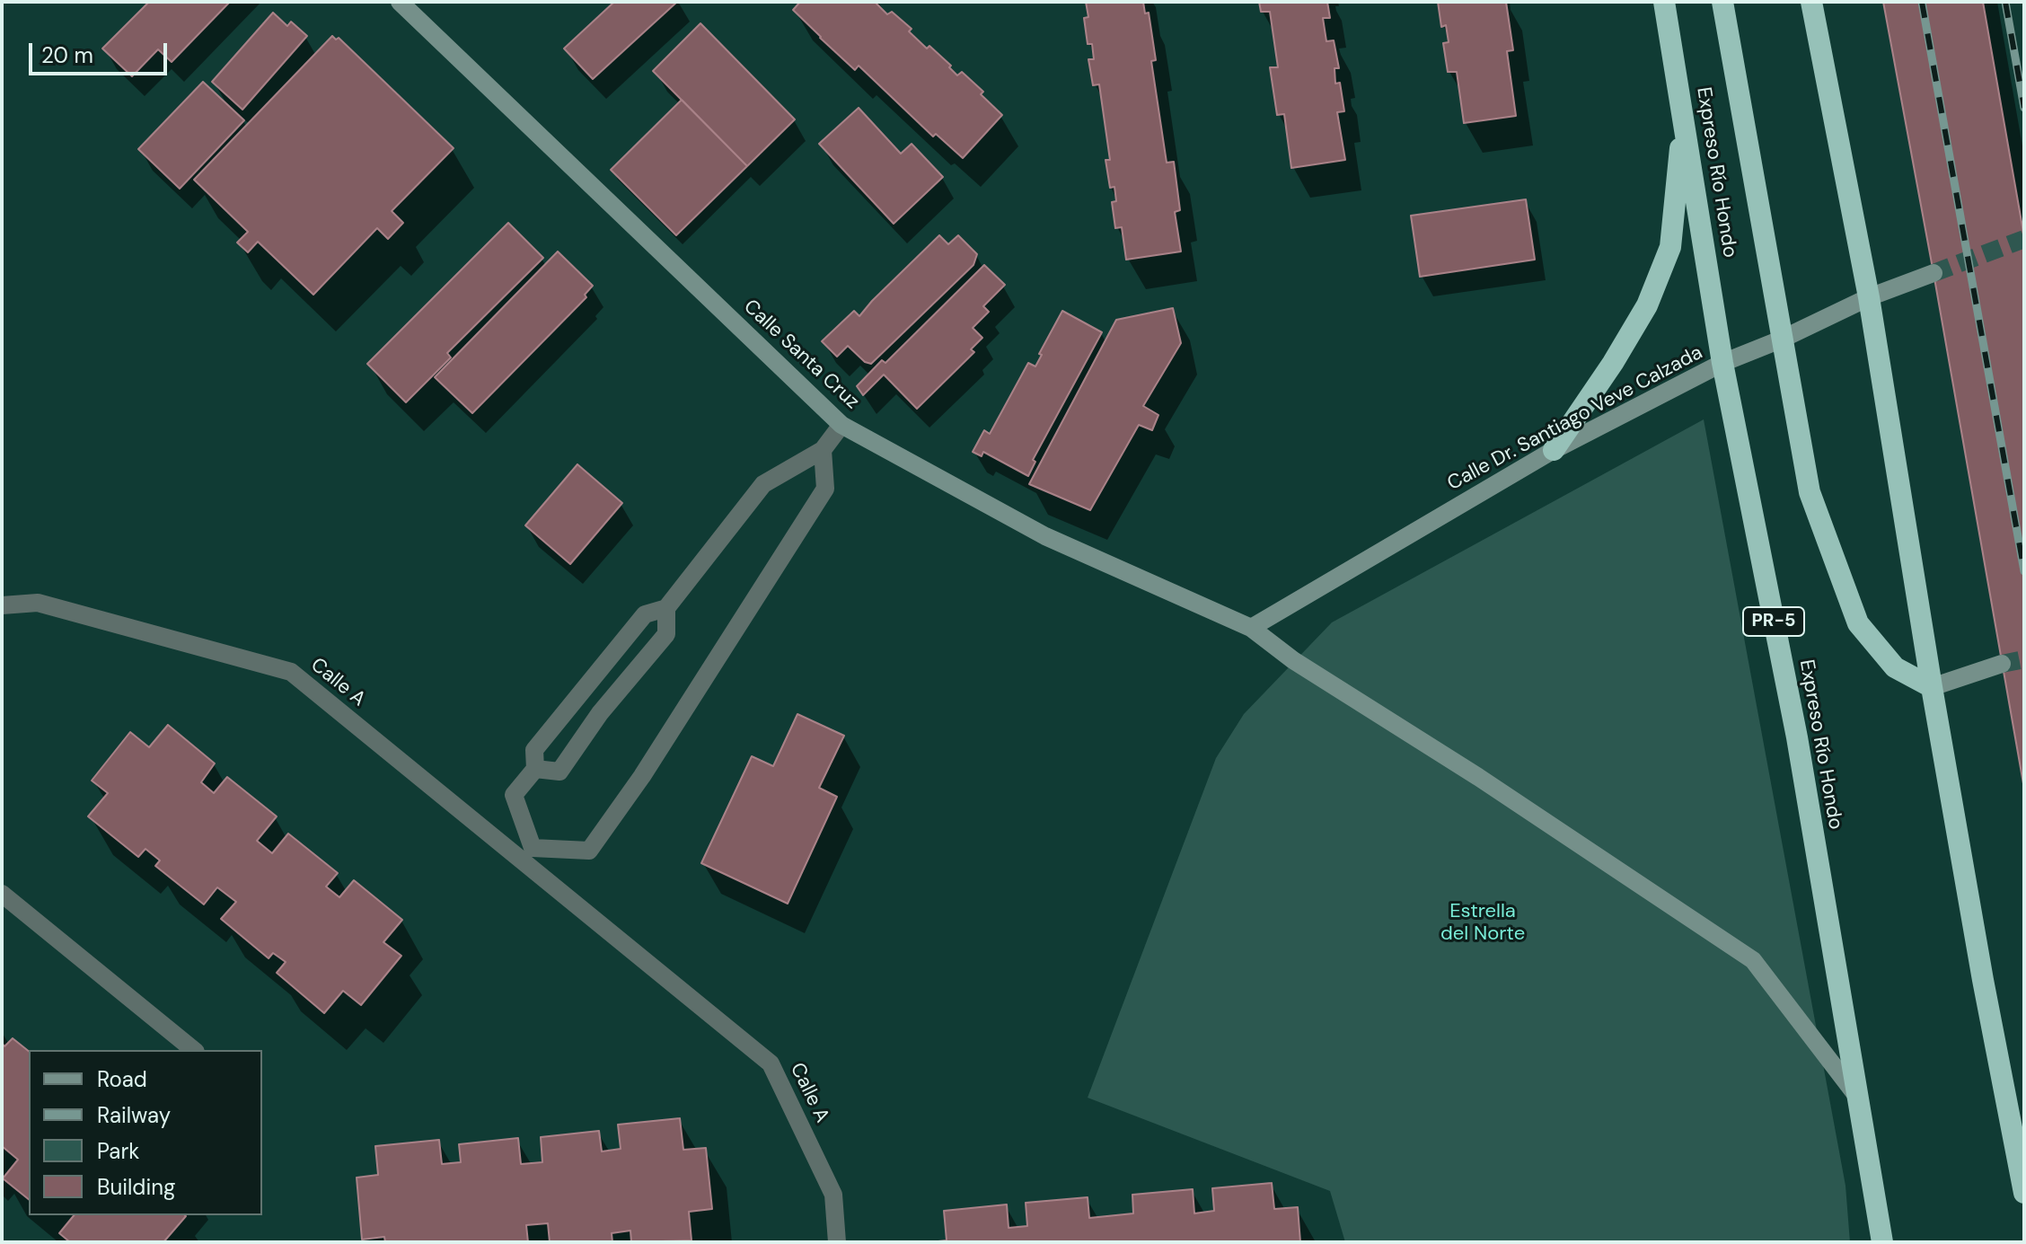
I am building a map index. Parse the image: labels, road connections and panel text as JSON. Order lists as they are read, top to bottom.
{
  "streets": {
    "highway": ["Expreso Río Hondo", "PR-5"],
    "street": ["Calle Santa Cruz", "Calle Dr. Santiago Veve Calzada", "Calle A"]
  },
  "crossings": [
    ["Expreso Río Hondo", "Calle Santa Cruz"],
    ["Expreso Río Hondo", "Calle Dr. Santiago Veve Calzada"],
    ["Calle Santa Cruz", "Calle Dr. Santiago Veve Calzada"]
  ],
  "parks": ["Estrella del Norte"],
  "legend": [
    "Road",
    "Railway",
    "Park",
    "Building"
  ],
  "scale_bar": "20 m"
}
